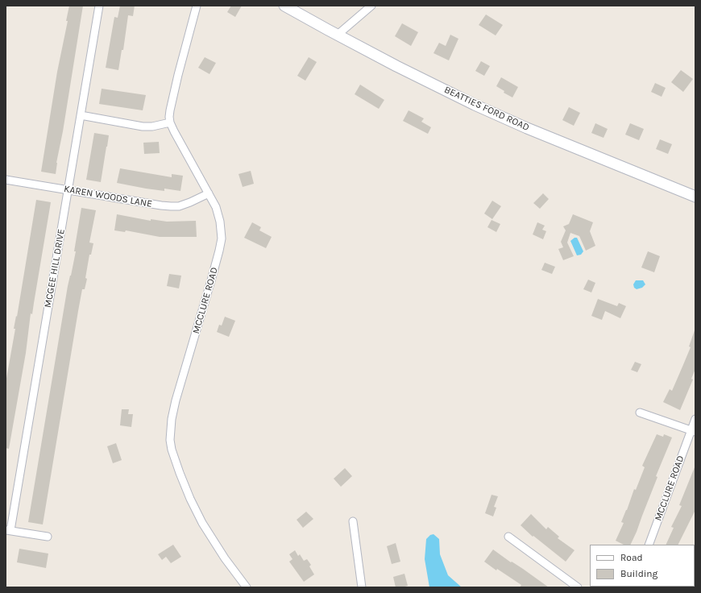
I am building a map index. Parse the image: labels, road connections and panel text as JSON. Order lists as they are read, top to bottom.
{
  "streets": {
    "main road": ["BEATTIES FORD ROAD"],
    "street": ["KAREN WOODS LANE", "MCGEE HILL DRIVE", "MCCLURE ROAD"]
  },
  "crossings": [
    ["KAREN WOODS LANE", "MCGEE HILL DRIVE"],
    ["KAREN WOODS LANE", "MCCLURE ROAD"]
  ],
  "legend": ["Road", "Building"]
}
